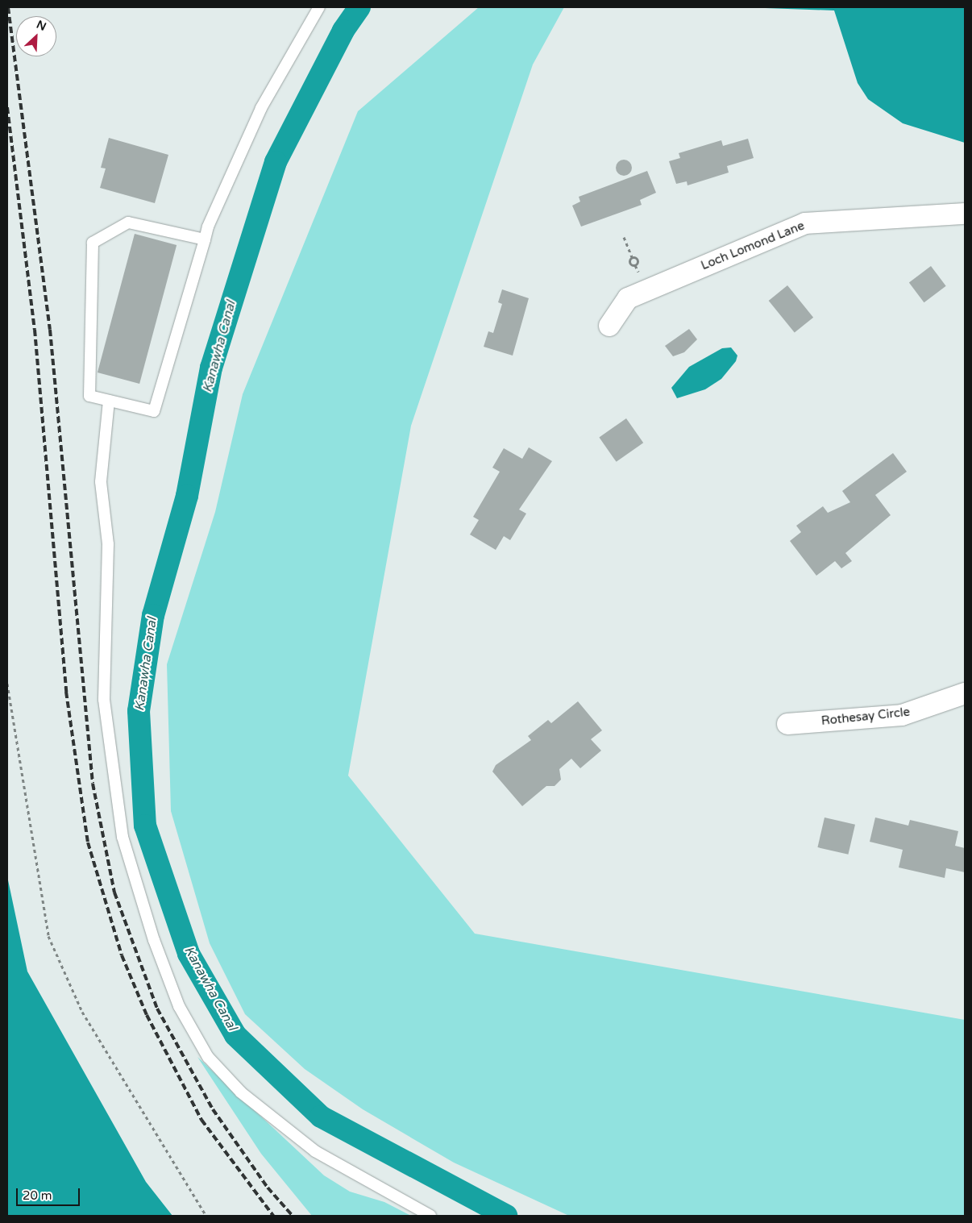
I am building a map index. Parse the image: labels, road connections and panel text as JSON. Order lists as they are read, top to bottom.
{
  "streets": {
    "street": ["Loch Lomond Lane", "Rothesay Circle"]
  },
  "water": ["Kanawha Canal"],
  "scale_bar": "20 m",
  "north": "top right"
}
